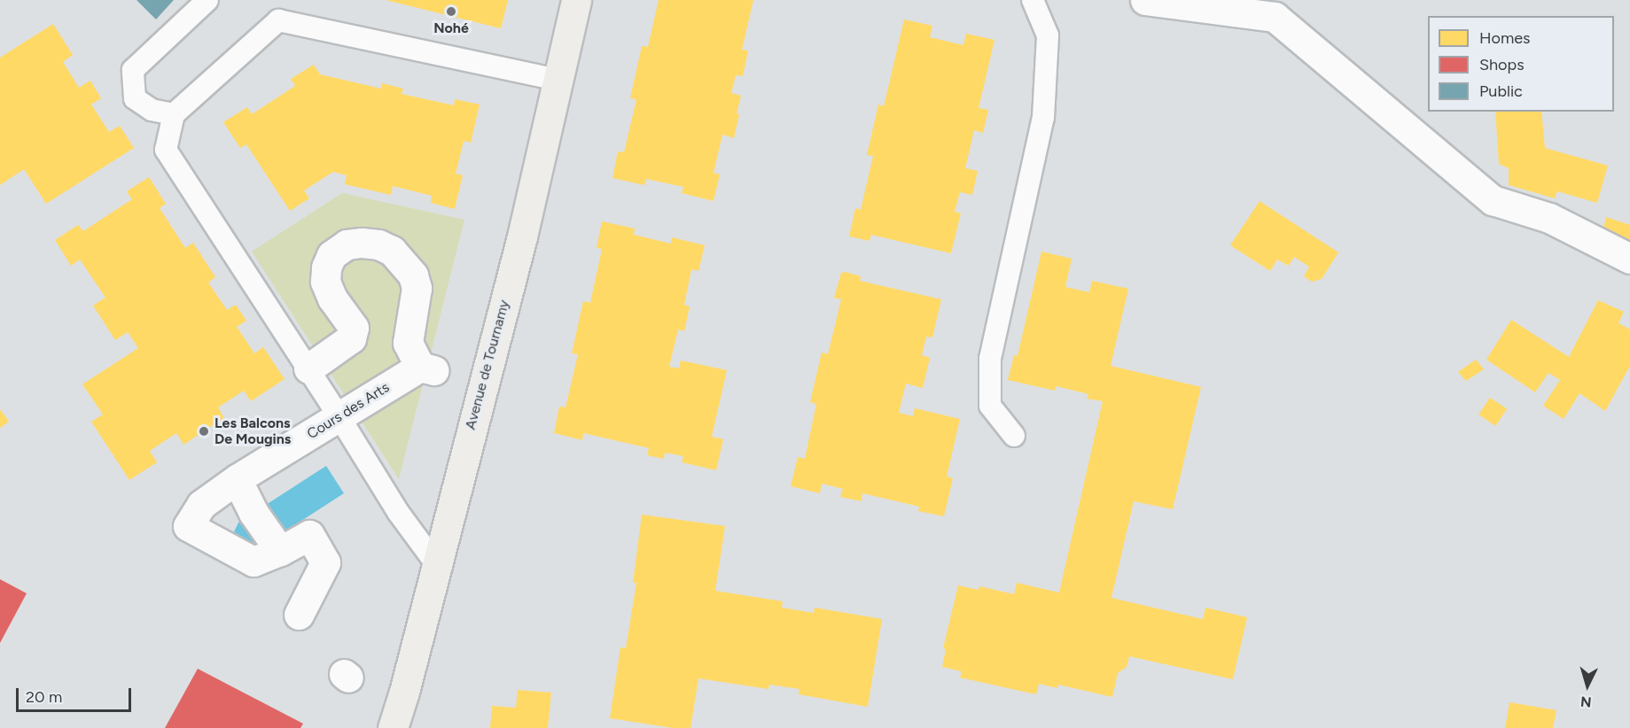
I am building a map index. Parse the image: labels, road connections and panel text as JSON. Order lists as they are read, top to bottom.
{
  "streets": {
    "main road": ["Avenue de Tournamy"],
    "street": ["Cours des Arts"]
  },
  "places": ["Nohé", "Les Balcons De Mougins"],
  "legend": ["Homes", "Shops", "Public"],
  "scale_bar": "20 m",
  "north": "bottom"
}
